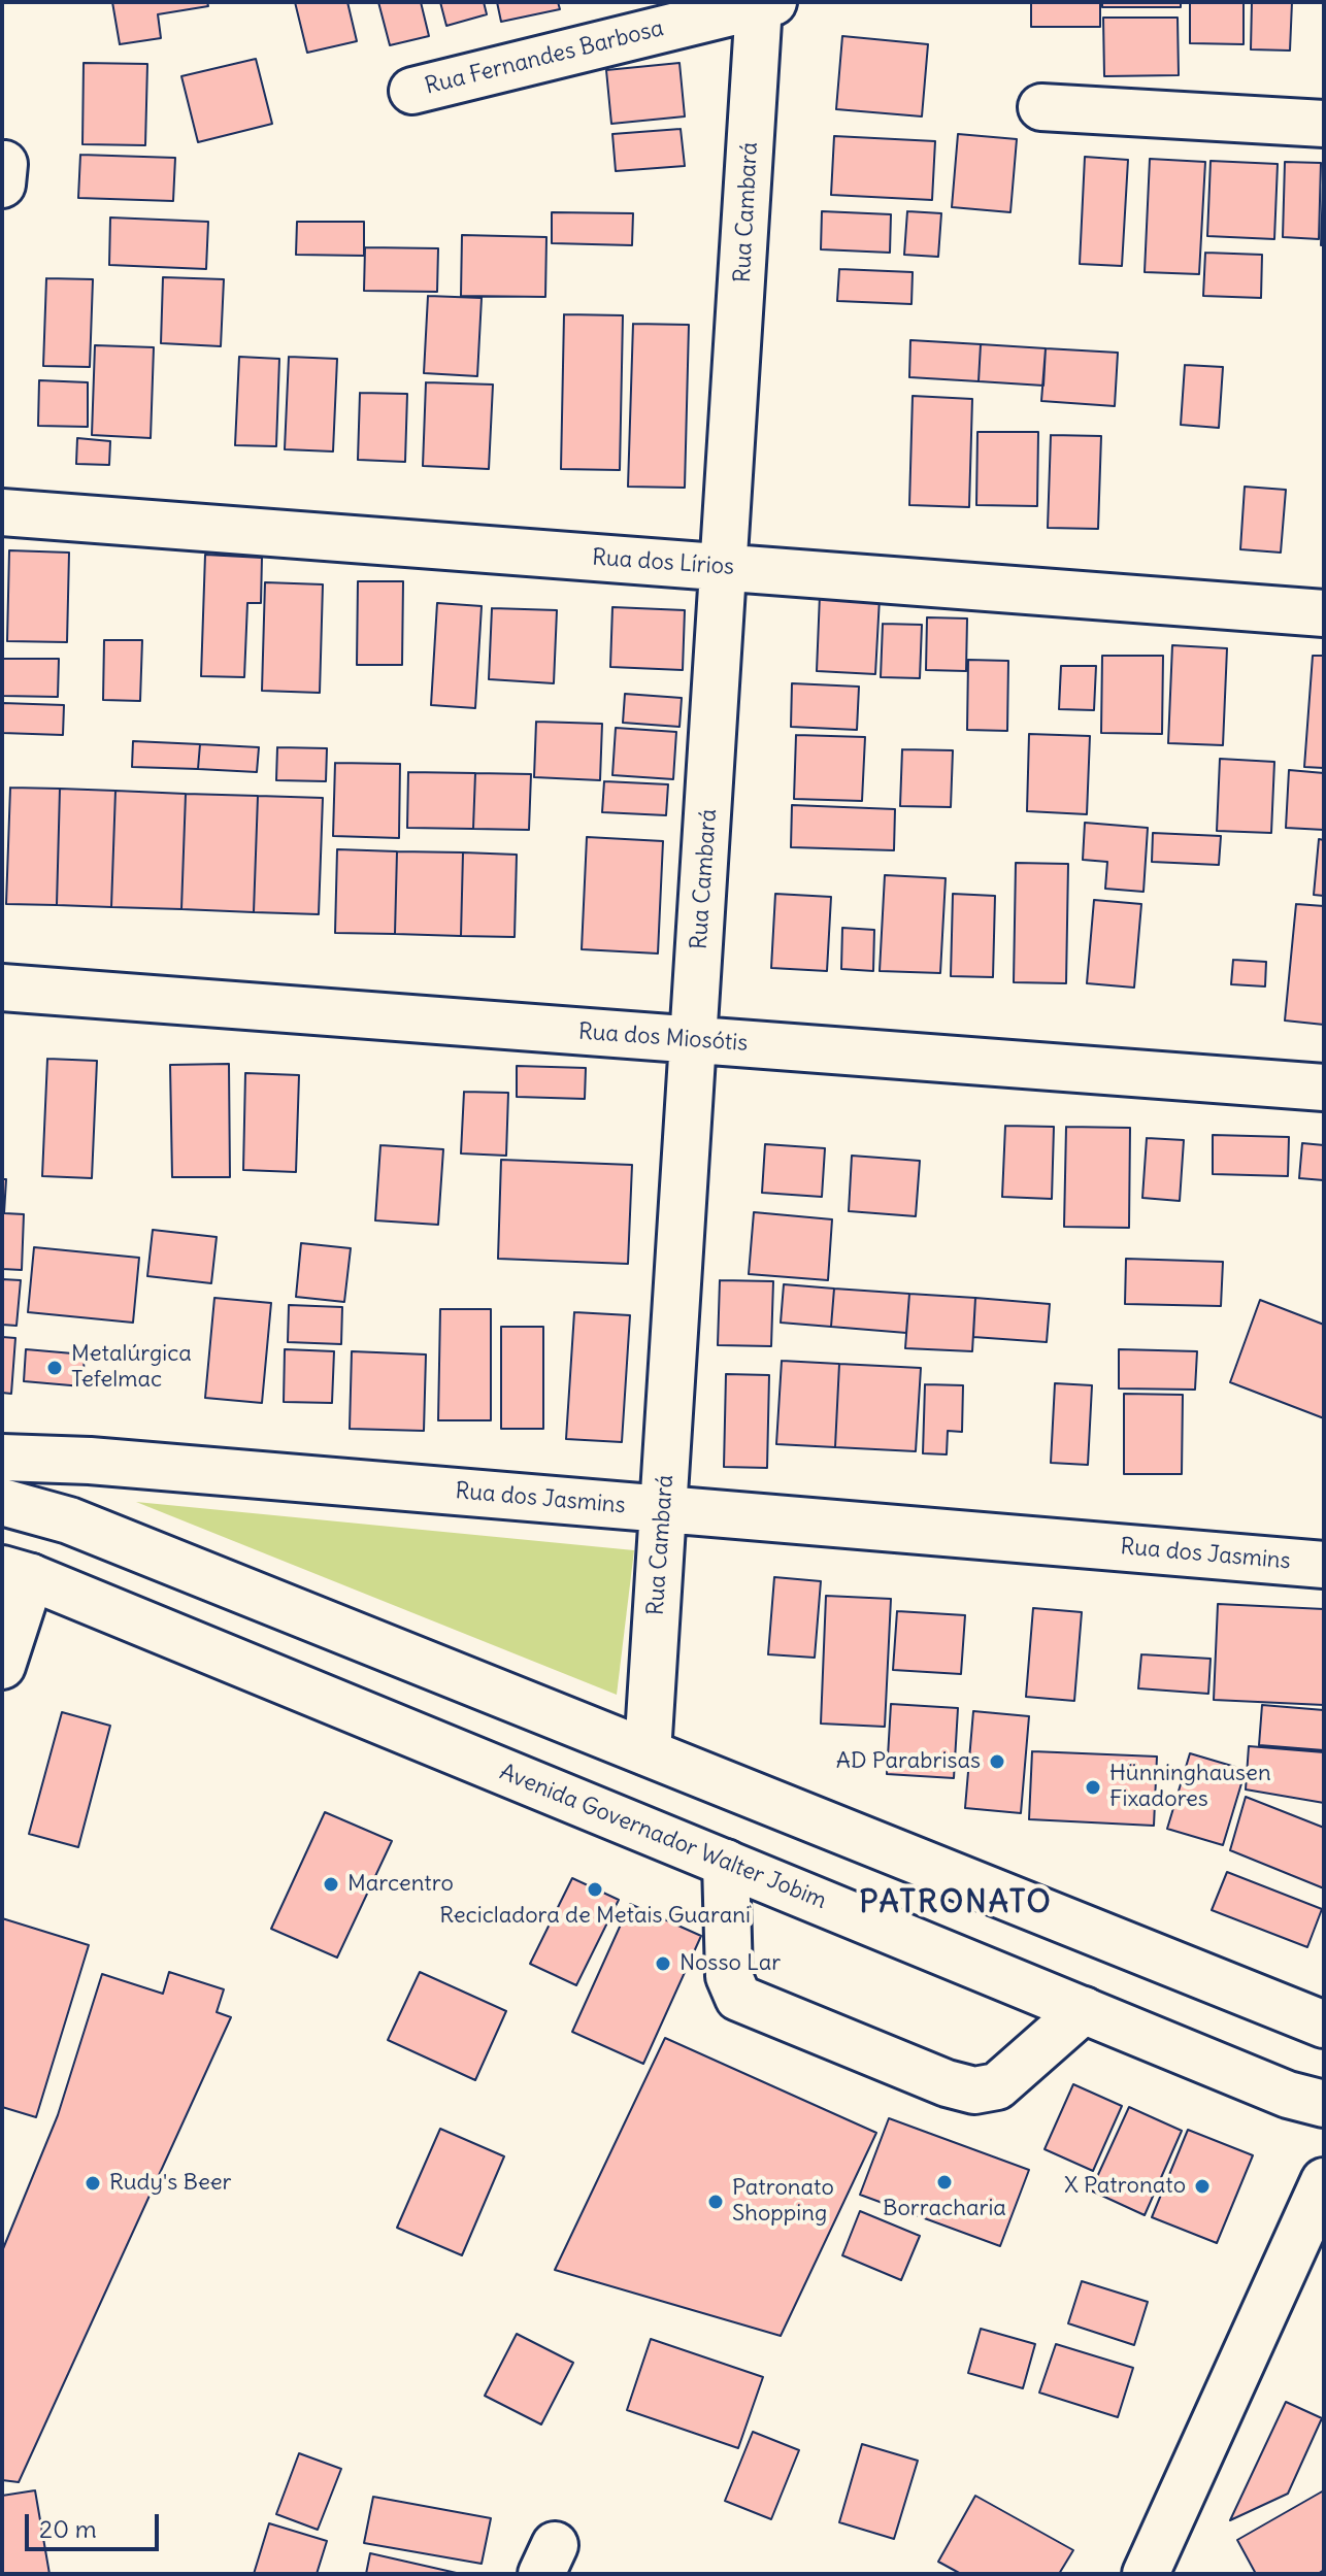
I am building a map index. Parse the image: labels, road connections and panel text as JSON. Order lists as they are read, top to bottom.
{
  "streets": {
    "street": [
      "Rua Fernandes Barbosa",
      "Rua Cambará",
      "Rua dos Lírios",
      "Rua dos Miosótis",
      "Rua dos Jasmins",
      "Avenida Governador Walter Jobim"
    ]
  },
  "crossings": [
    ["Rua Fernandes Barbosa", "Rua Cambará"],
    ["Rua Cambará", "Rua dos Lírios"],
    ["Rua Cambará", "Rua dos Miosótis"],
    ["Rua Cambará", "Rua dos Jasmins"]
  ],
  "districts": ["PATRONATO"],
  "places": [
    "Metalúrgica Tefelmac",
    "AD Parabrisas",
    "Hünninghausen Fixadores",
    "Marcentro",
    "Recicladora de Metais Guarani",
    "Nosso Lar",
    "Borracharia",
    "Rudy's Beer",
    "X Patronato",
    "Patronato Shopping"
  ],
  "scale_bar": "20 m"
}
